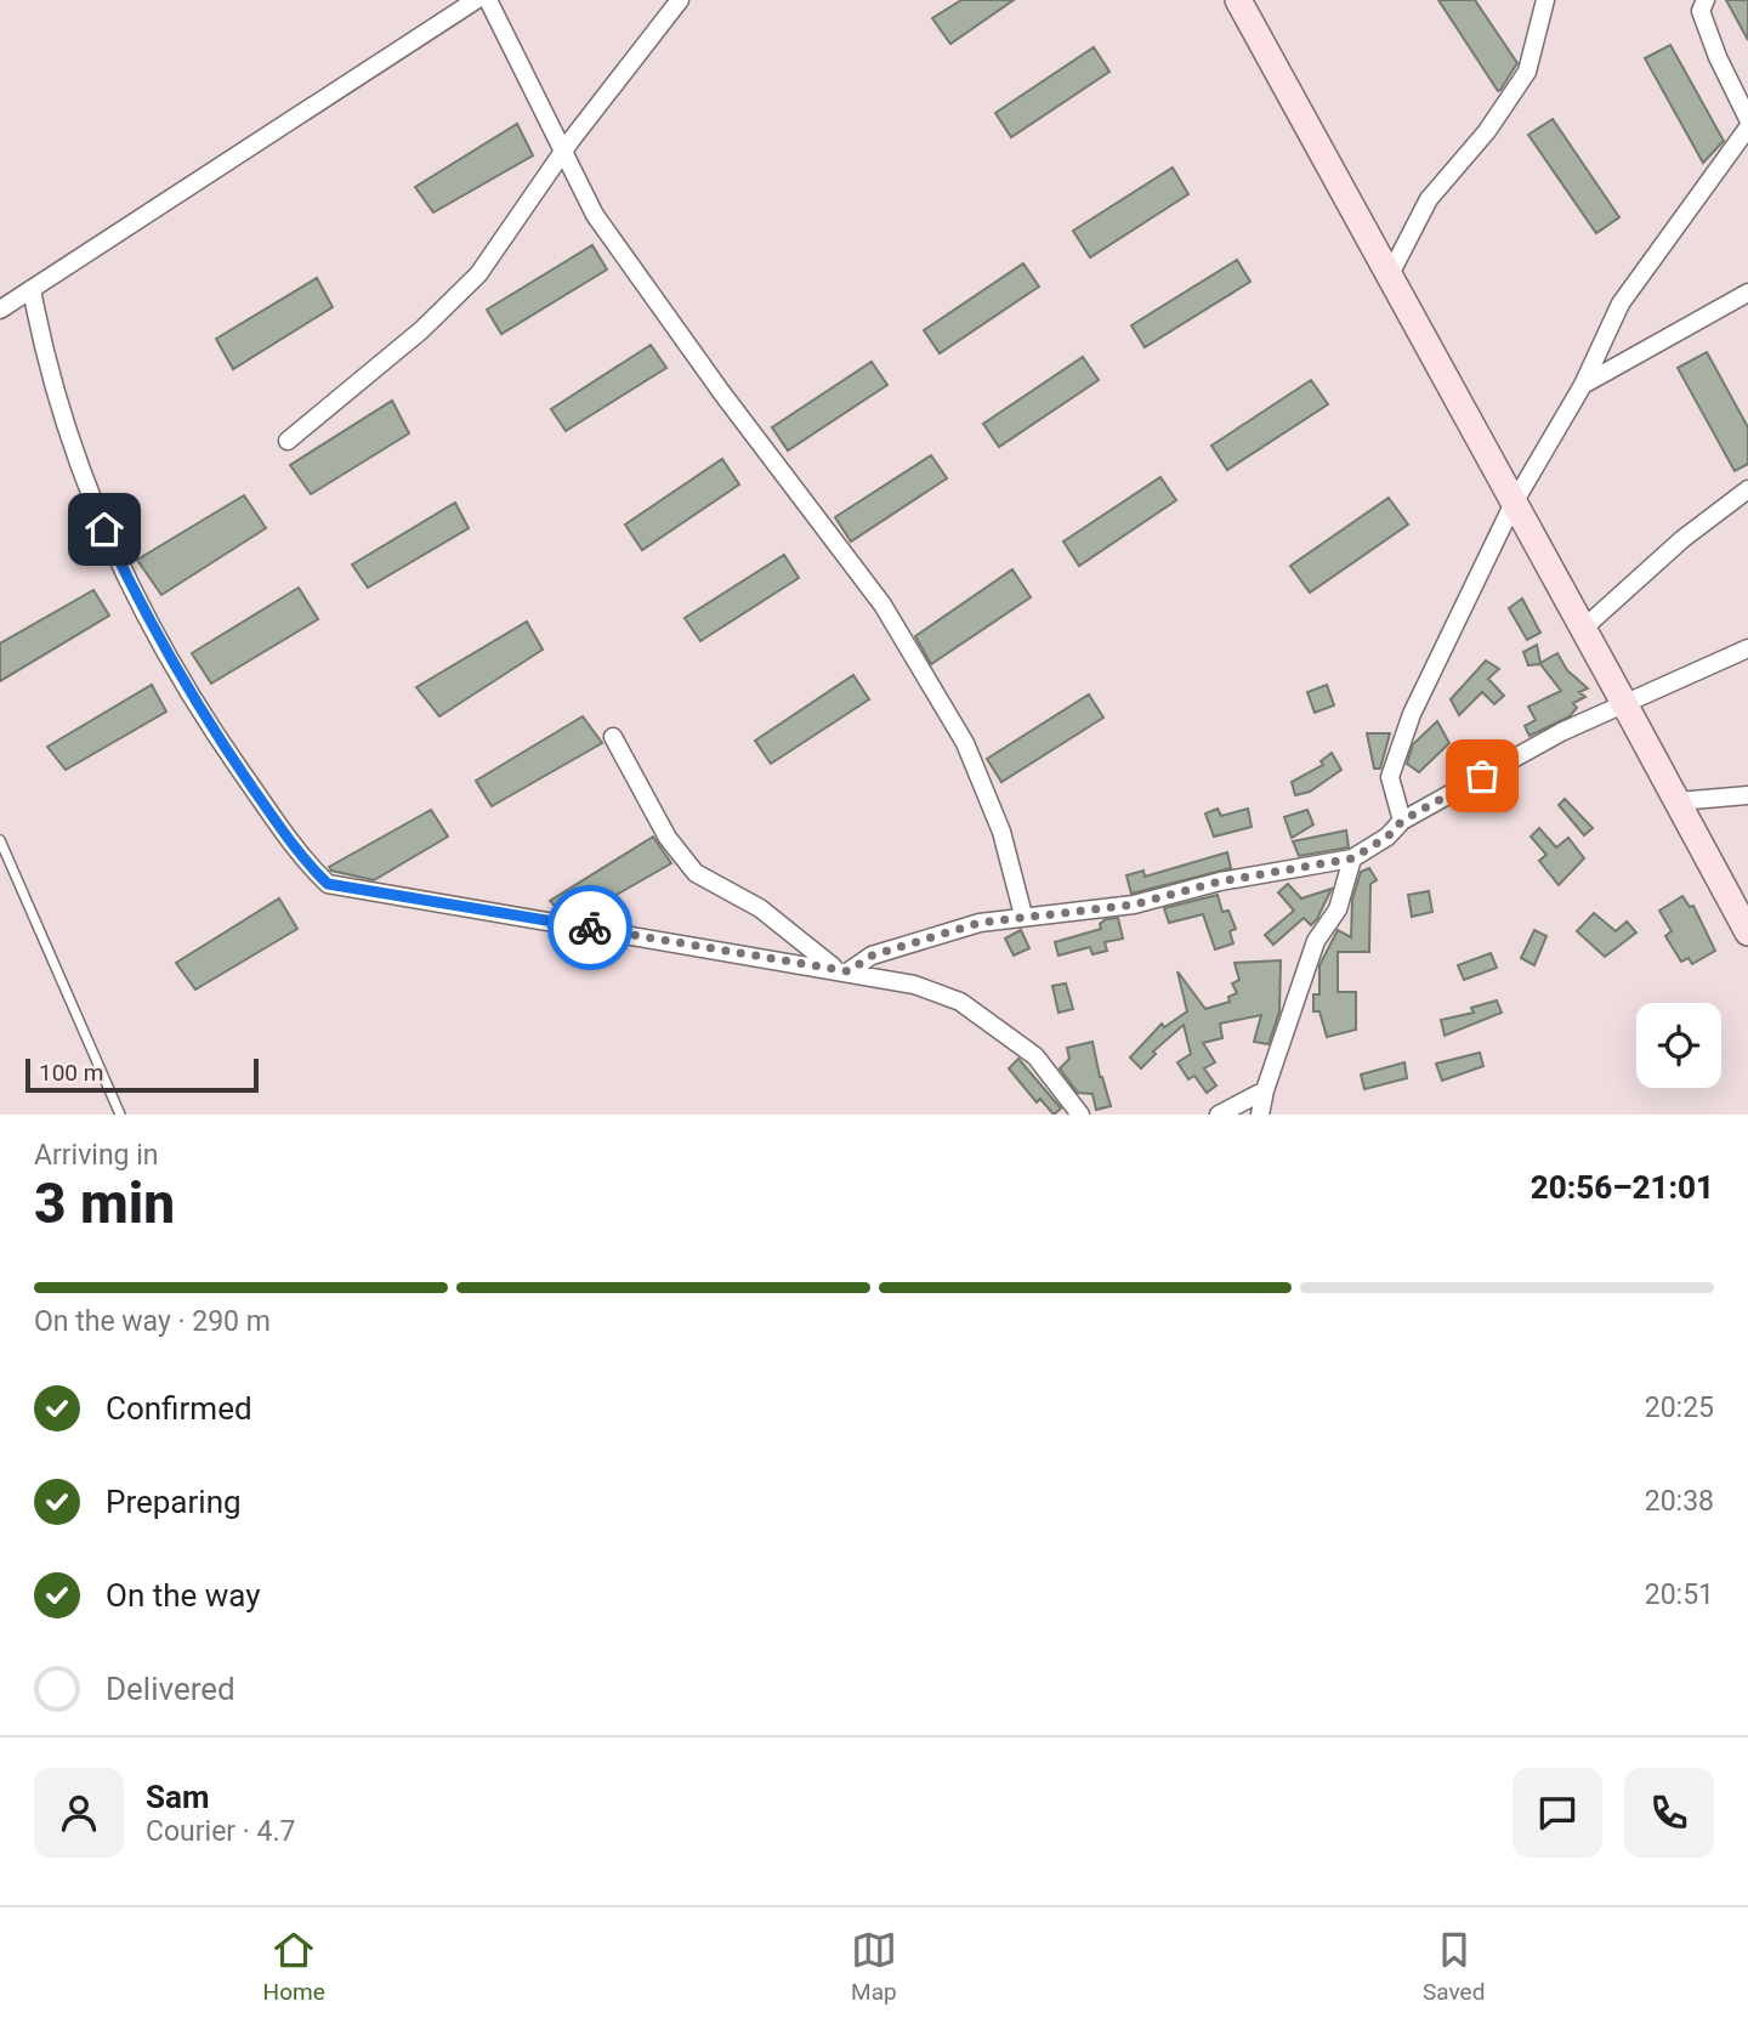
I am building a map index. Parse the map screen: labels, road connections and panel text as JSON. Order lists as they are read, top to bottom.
{
  "scale_bar": "100 m",
  "page": {
    "scale": "100 m",
    "heading": ["3 min", "Arriving in", "20:56–21:01"],
    "panel": ["Sam", "Courier · 4.7"],
    "bar": "On the way · 290 m",
    "list": [
      ["Confirmed", "20:25"],
      ["Preparing", "20:38"],
      ["On the way", "20:51"],
      "Delivered"
    ],
    "tabs": ["Home", "Map", "Saved"]
  }
}
